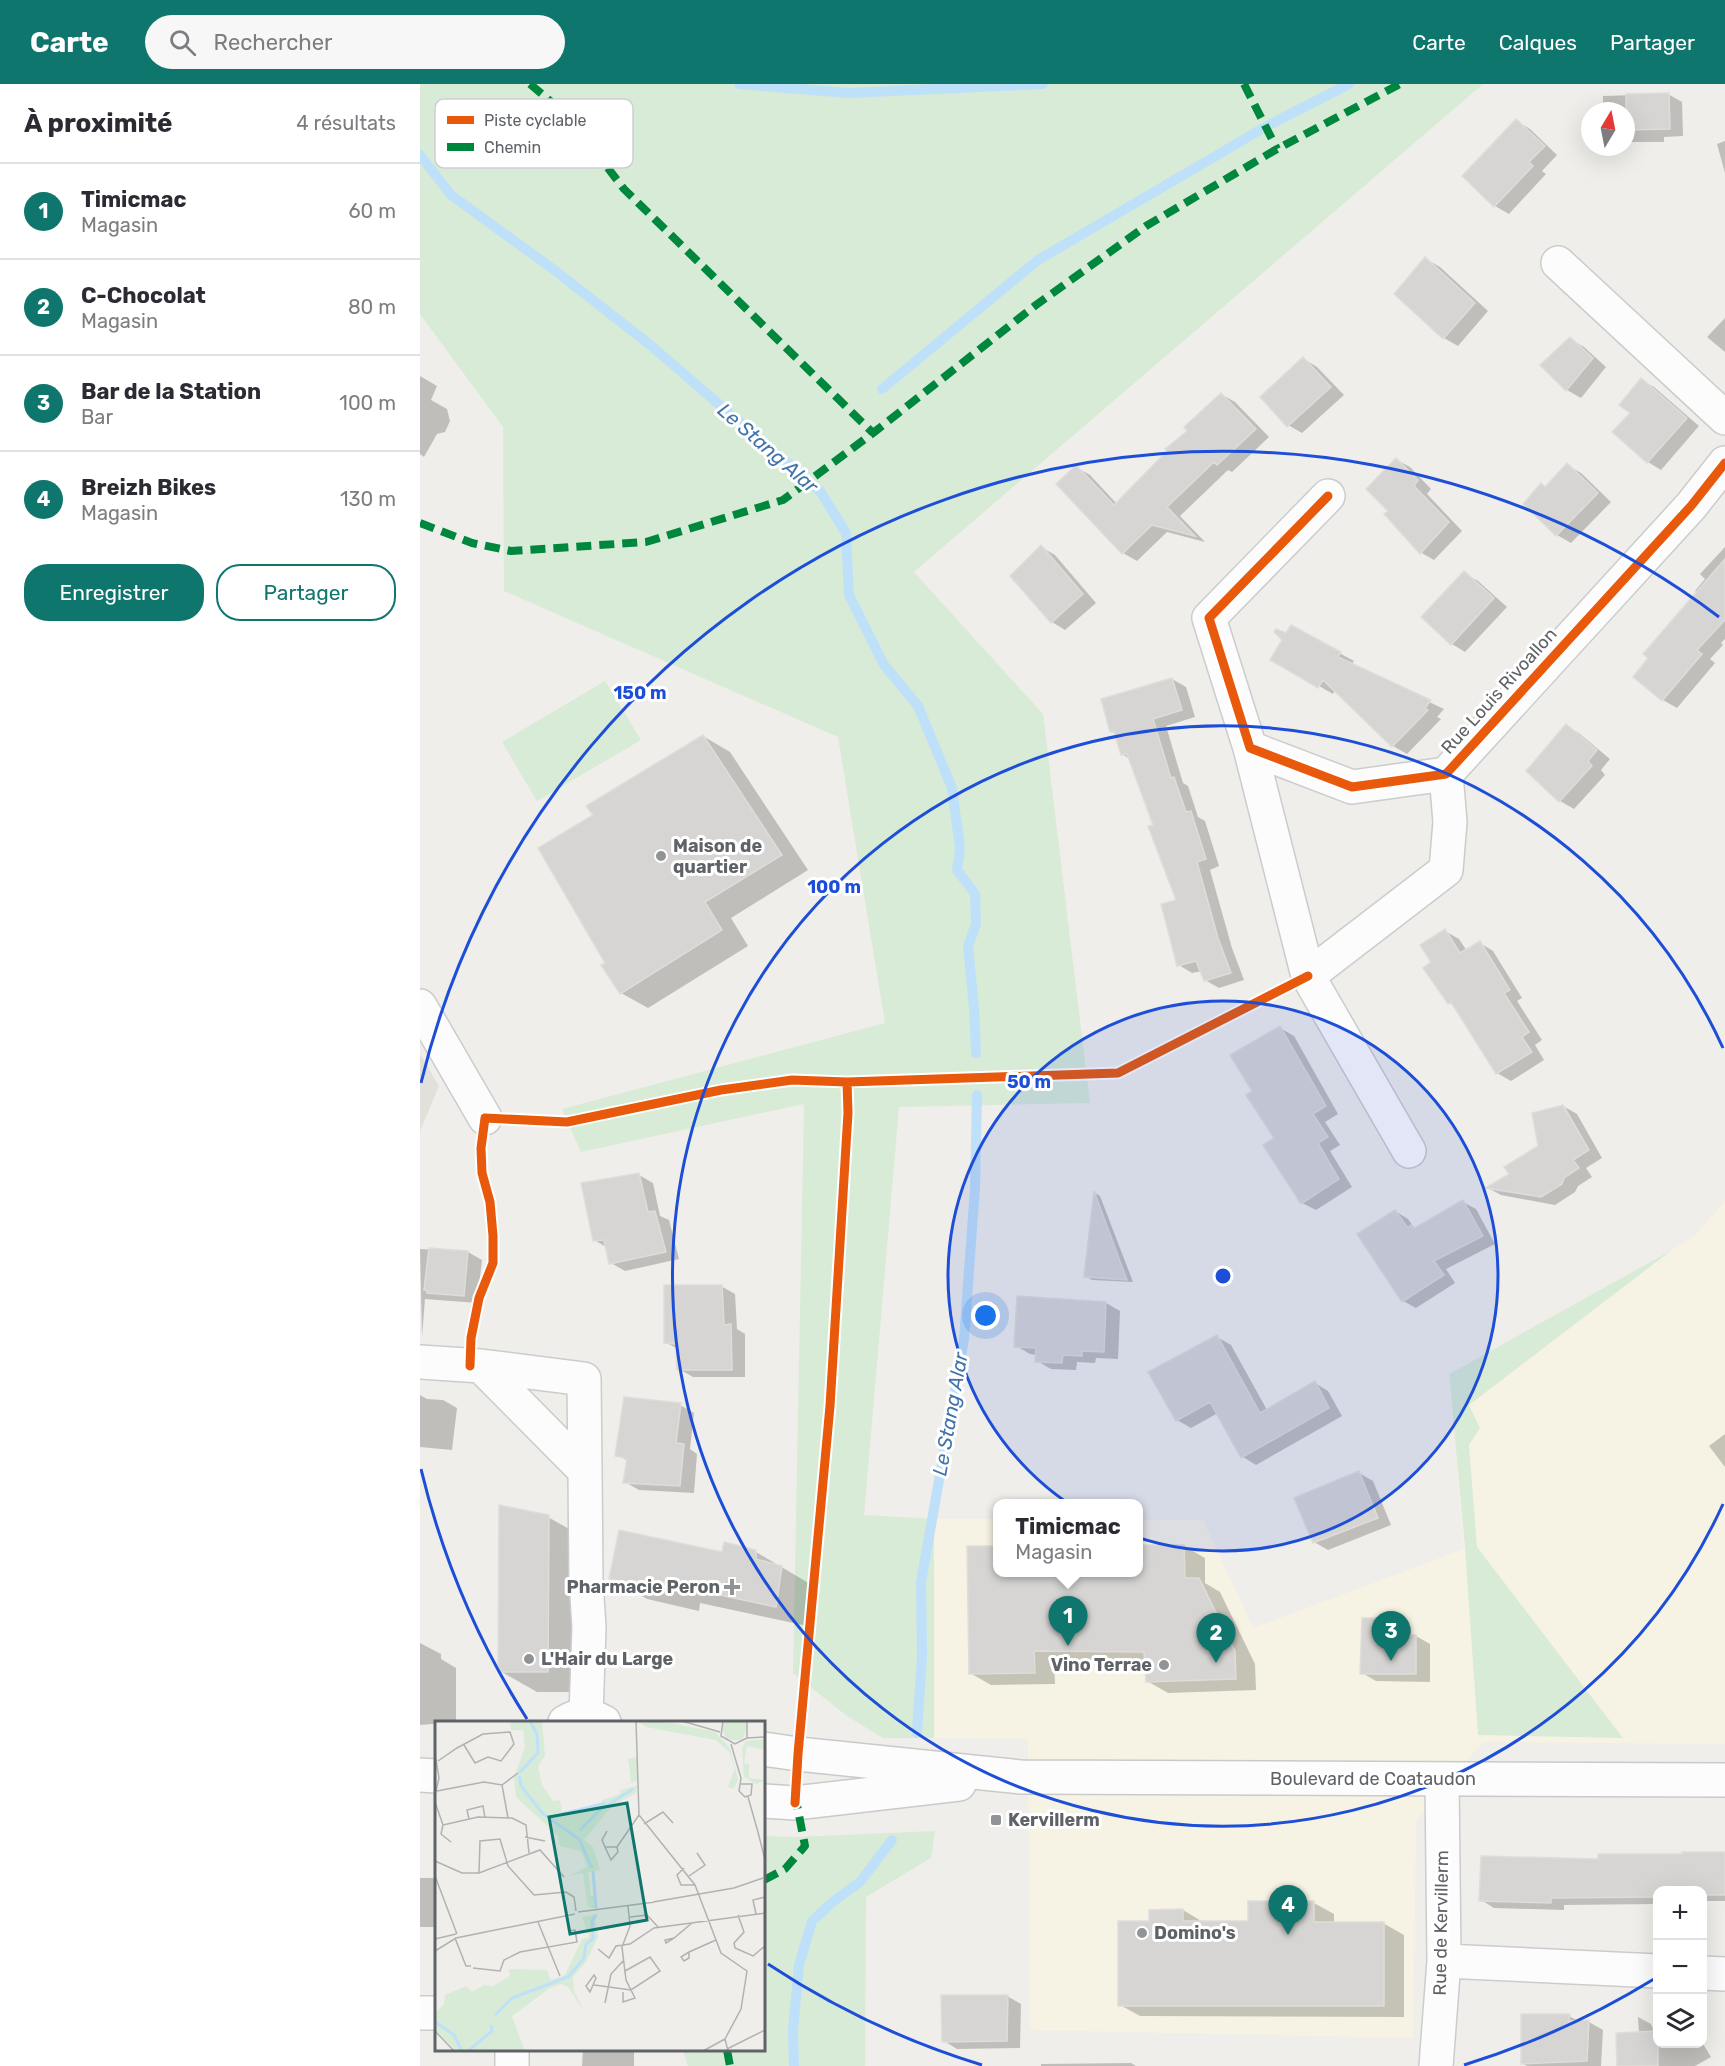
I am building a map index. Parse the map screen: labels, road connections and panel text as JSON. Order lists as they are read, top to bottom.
{
  "streets": {
    "street": ["Rue Louis Rivoallon", "Boulevard de Coataudon", "Rue de Kervillerm"]
  },
  "crossings": [
    ["Boulevard de Coataudon", "Rue de Kervillerm"]
  ],
  "water": ["Le Stang Alar"],
  "places": {
    "other": [
      "Maison de quartier",
      "L'Hair du Large",
      "Vino Terrae",
      "Domino's"
    ],
    "health": ["Pharmacie Peron"],
    "transit": ["Kervillerm"]
  },
  "legend": ["Piste cyclable", "Chemin"],
  "north": "top",
  "page": {
    "header": "Carte",
    "search": "Rechercher",
    "nav": ["Carte", "Calques", "Partager"],
    "heading": ["À proximité", "4 résultats"],
    "list": [
      {
        "mark": "1",
        "name": "Timicmac",
        "note": "Magasin",
        "value": "60 m"
      },
      {
        "mark": "2",
        "name": "C-Chocolat",
        "note": "Magasin",
        "value": "80 m"
      },
      {
        "mark": "3",
        "name": "Bar de la Station",
        "note": "Bar",
        "value": "100 m"
      },
      {
        "mark": "4",
        "name": "Breizh Bikes",
        "note": "Magasin",
        "value": "130 m"
      }
    ],
    "buttons": ["Enregistrer", "Partager"],
    "popup": ["Timicmac", "Magasin"],
    "pins": [
      "1",
      "3",
      "2",
      "4"
    ],
    "map_buttons": ["+", "−"]
  },
  "rings": ["150 m", "100 m", "50 m"]
}
